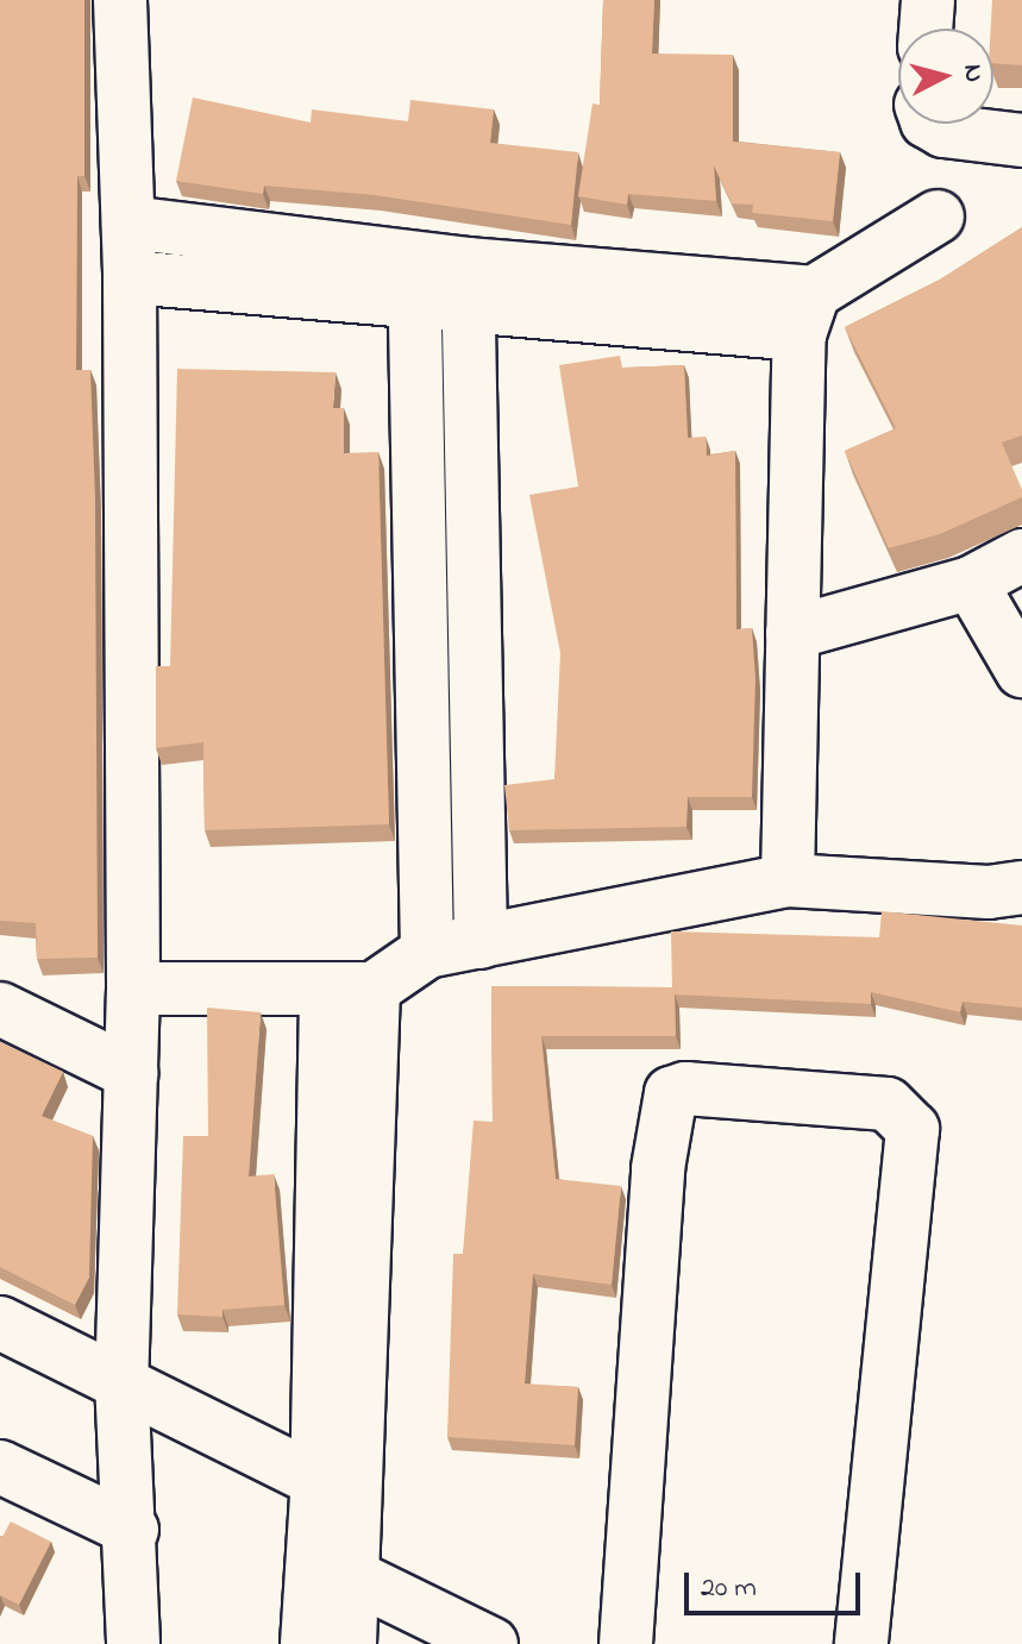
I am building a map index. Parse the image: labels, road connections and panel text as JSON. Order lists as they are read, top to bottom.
{
  "scale_bar": "20 m",
  "north": "right"
}
